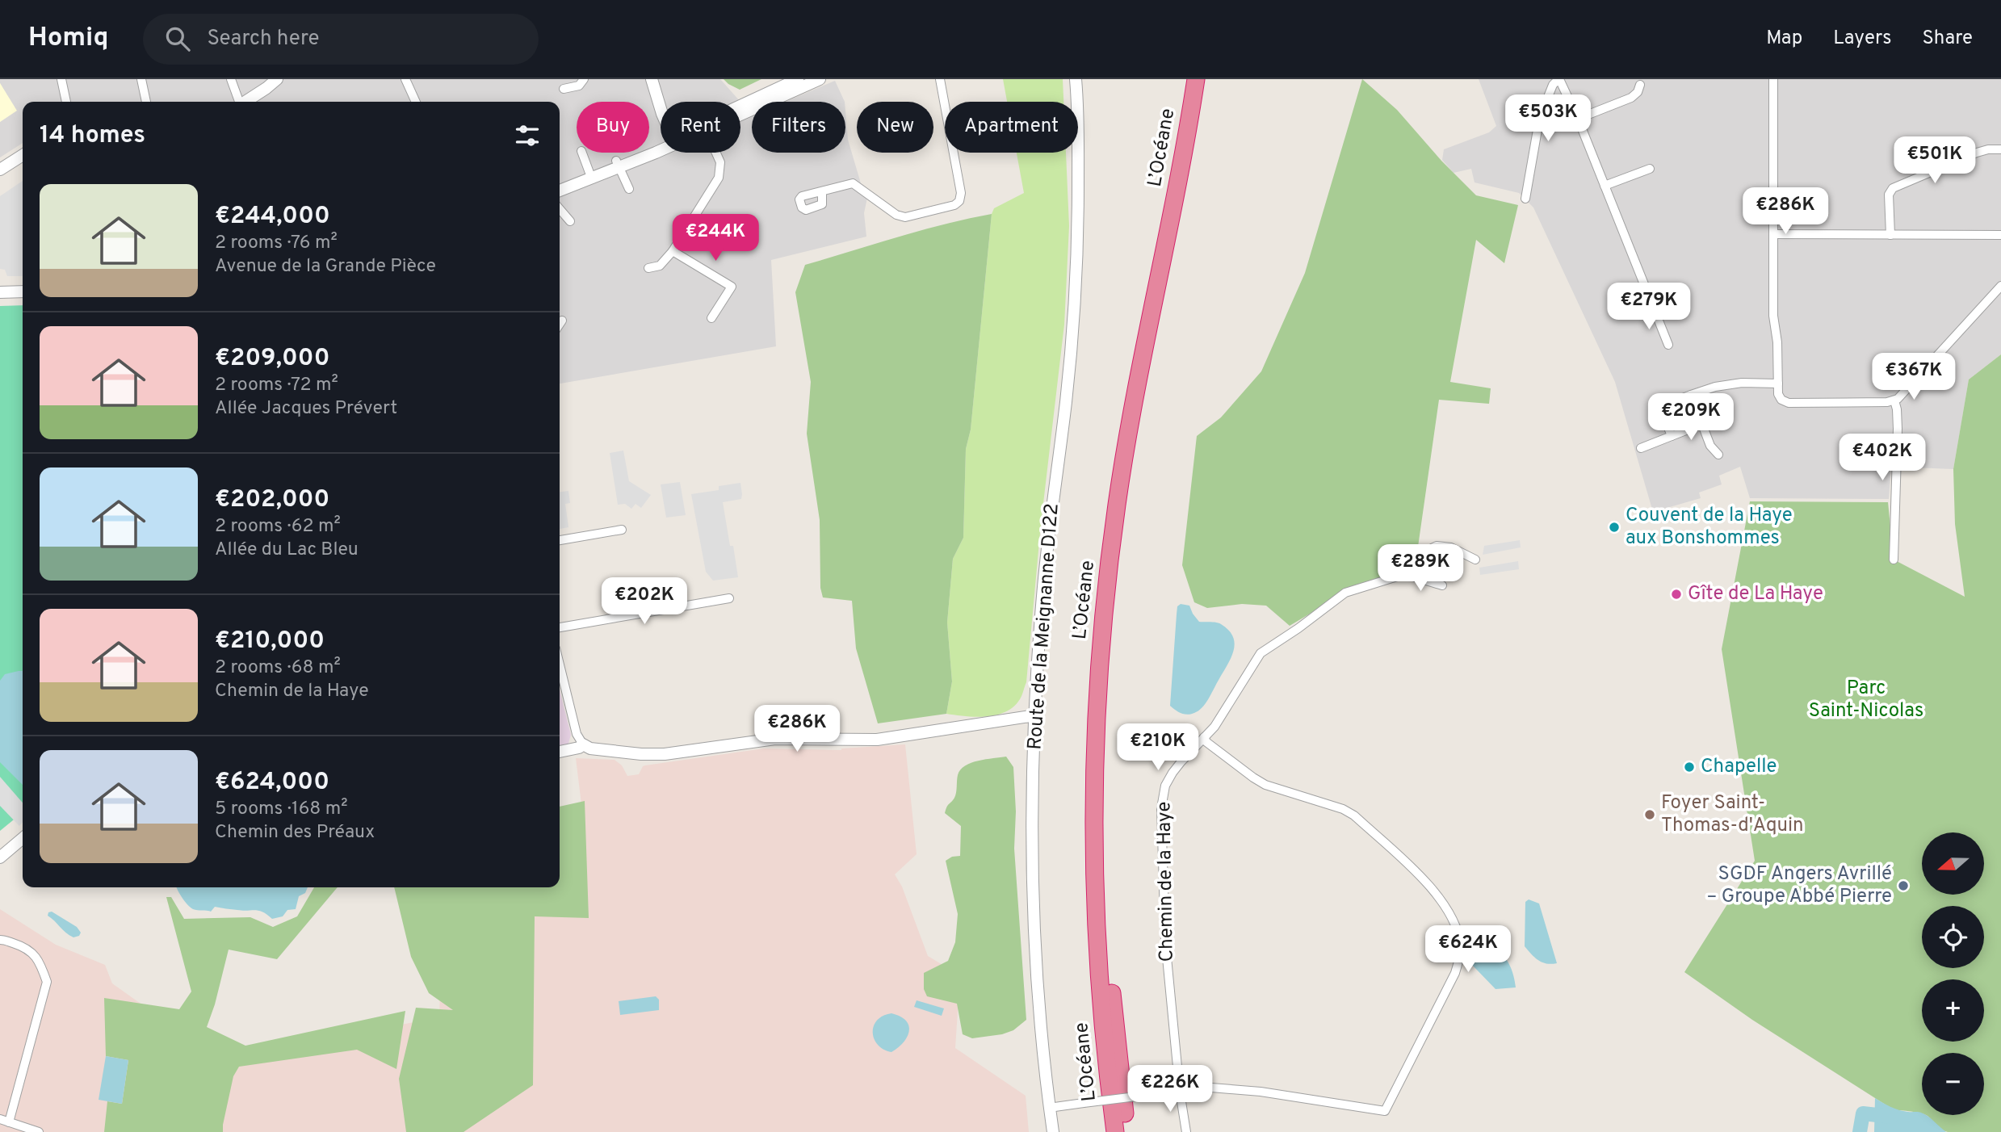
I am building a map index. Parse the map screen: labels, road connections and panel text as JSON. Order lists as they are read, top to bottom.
{
  "streets": {
    "highway": ["L’Océane"],
    "street": ["Route de la Meignanne D122", "Chemin de la Haye"]
  },
  "parks": ["Parc Saint-Nicolas"],
  "places": [
    "Couvent de la Haye aux Bonshommes",
    "Gîte de La Haye",
    "Chapelle",
    "Foyer Saint- Thomas-d'Aquin",
    "SGDF Angers Avrillé – Groupe Abbé Pierre"
  ],
  "north": "left",
  "page": {
    "header": "Homiq",
    "search": "Search here",
    "nav": ["Map", "Layers", "Share"],
    "price": [
      "€503K",
      "€501K",
      "€286K",
      "€244K",
      "€279K",
      "€367K",
      "€209K",
      "€402K",
      "€289K",
      "€202K",
      "€286K",
      "€210K",
      "€624K",
      "€226K"
    ],
    "chip": [
      "Buy",
      "Rent",
      "Filters",
      "New",
      "Apartment"
    ],
    "heading": "14 homes",
    "list": [
      {
        "name": "€244,000",
        "note": "2 rooms · 76 m² · Avenue de la Grande Pièce"
      },
      {
        "name": "€209,000",
        "note": "2 rooms · 72 m² · Allée Jacques Prévert"
      },
      {
        "name": "€202,000",
        "note": "2 rooms · 62 m² · Allée du Lac Bleu"
      },
      {
        "name": "€210,000",
        "note": "2 rooms · 68 m² · Chemin de la Haye"
      },
      {
        "name": "€624,000",
        "note": "5 rooms · 168 m² · Chemin des Préaux"
      }
    ],
    "map_buttons": ["+", "−"]
  }
}
